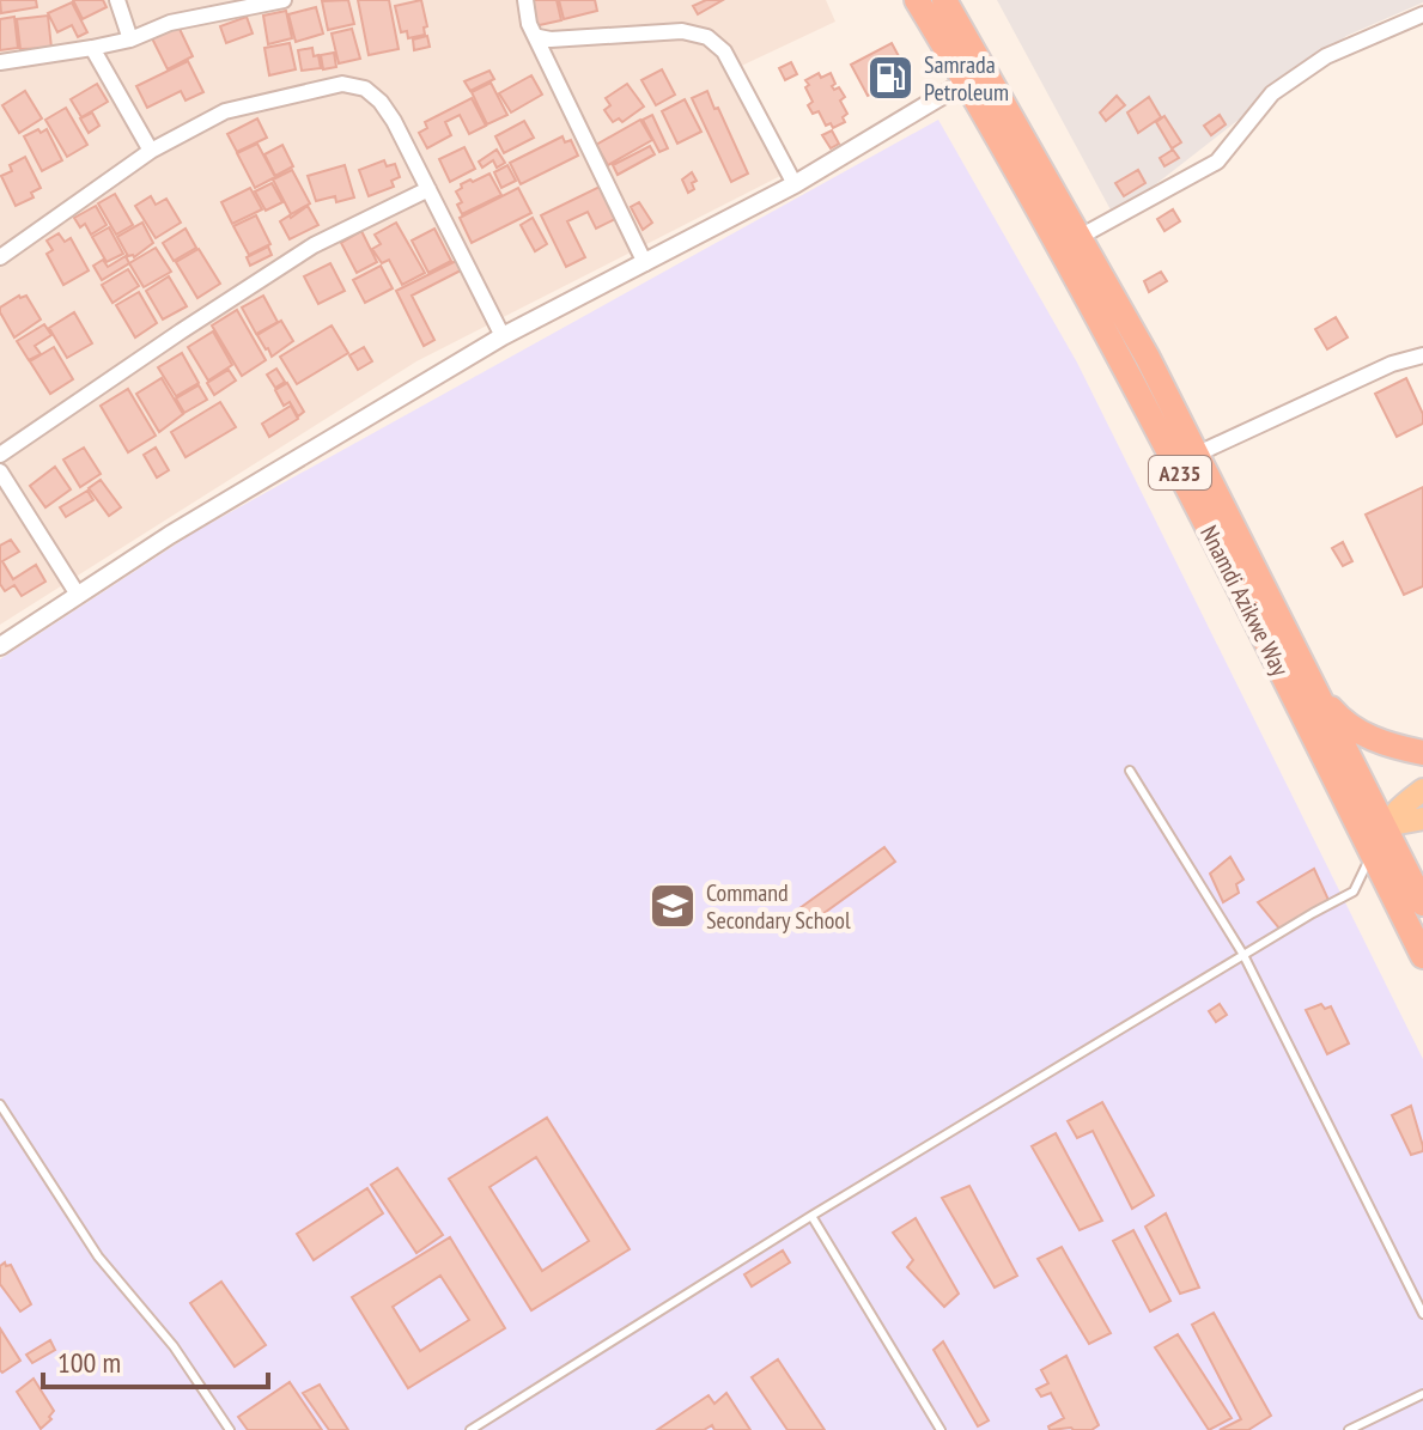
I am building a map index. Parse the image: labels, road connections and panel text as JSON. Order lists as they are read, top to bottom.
{
  "streets": {
    "highway": ["A235", "Nnamdi Azikwe Way"]
  },
  "places": {
    "fuel station": ["Samrada Petroleum"],
    "school or university": ["Command Secondary School"]
  },
  "scale_bar": "100 m"
}
